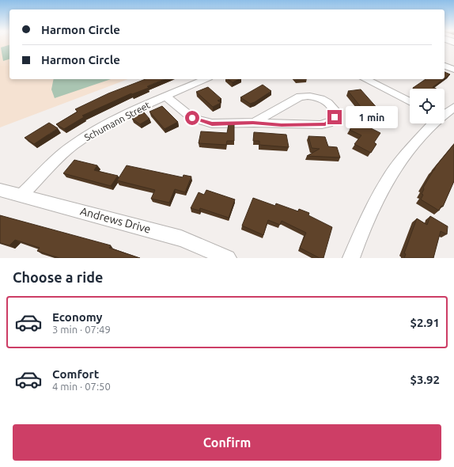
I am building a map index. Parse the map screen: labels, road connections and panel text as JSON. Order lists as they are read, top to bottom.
{
  "streets": {
    "street": ["Schumann Street", "Andrews Drive"]
  },
  "crossings": [
    ["Schumann Street", "Andrews Drive"]
  ],
  "page": {
    "banner": ["Harmon Circle", "Harmon Circle"],
    "bubble": "1 min",
    "heading": "Choose a ride",
    "list": [
      {
        "name": "Economy",
        "note": "3 min · 07:49",
        "value": "$2.91"
      },
      {
        "name": "Comfort",
        "note": "4 min · 07:50",
        "value": "$3.92"
      }
    ],
    "buttons": "Confirm"
  }
}
